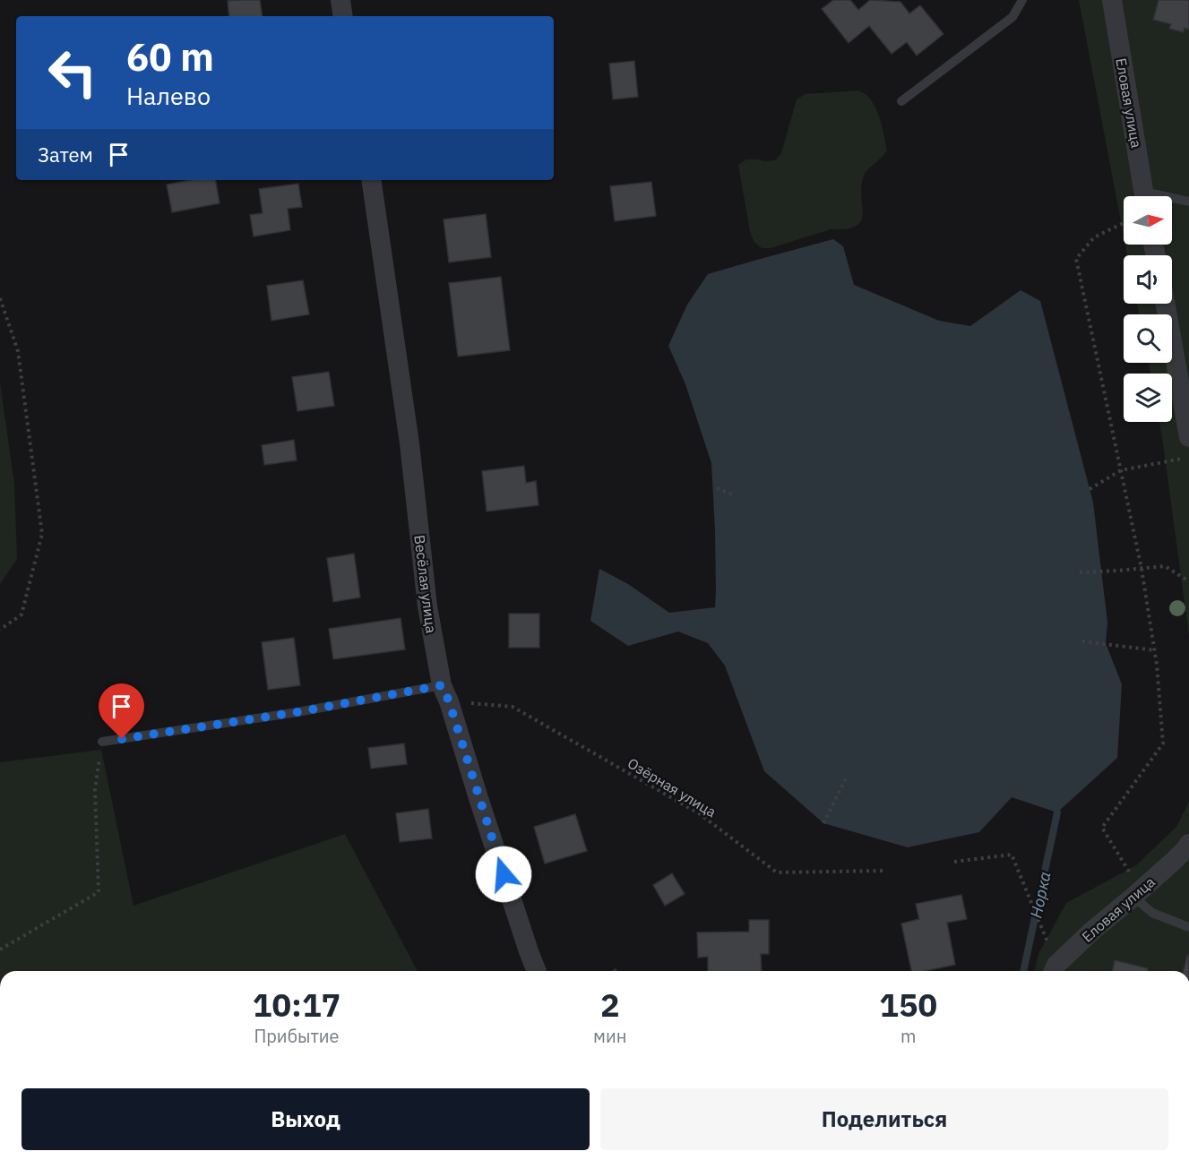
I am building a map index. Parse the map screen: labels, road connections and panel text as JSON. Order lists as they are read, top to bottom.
{
  "streets": {
    "street": ["Еловая улица", "Весёлая улица"],
    "path": ["Озёрная улица"]
  },
  "crossings": [
    ["Весёлая улица", "Озёрная улица"]
  ],
  "water": ["Норка"],
  "north": "right",
  "page": {
    "turn": ["60 m", "Налево"],
    "then": "Затем",
    "eta": [
      "10:17",
      "Прибытие",
      "2",
      "мин",
      "150",
      "m"
    ],
    "buttons": ["Выход", "Поделиться"]
  }
}
